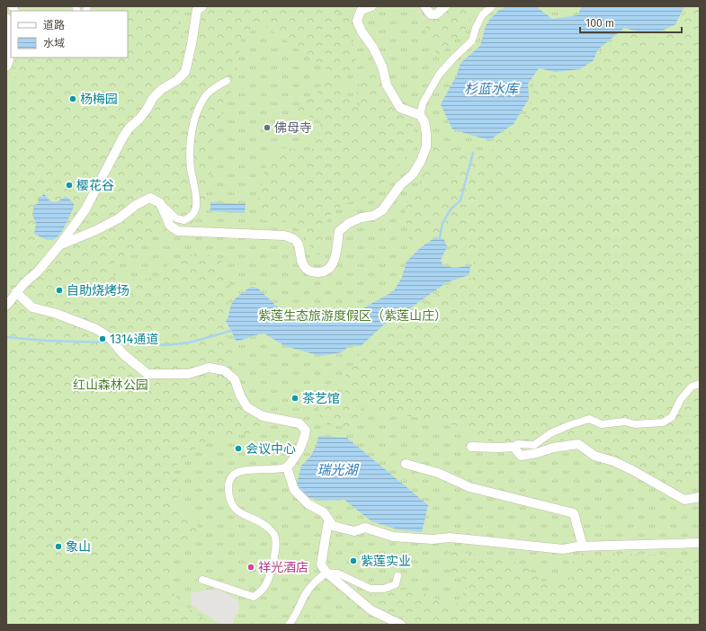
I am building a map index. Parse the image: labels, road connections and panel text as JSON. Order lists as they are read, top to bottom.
{
  "water": ["杉蓝水库", "瑞光湖"],
  "parks": ["紫莲生态旅游度假区（紫莲山庄）", "红山森林公园"],
  "places": [
    "杨梅园",
    "佛母寺",
    "樱花谷",
    "自助烧烤场",
    "1314通道",
    "茶艺馆",
    "会议中心",
    "象山",
    "紫莲实业",
    "祥光酒店"
  ],
  "legend": ["道路", "水域"],
  "scale_bar": "100 m"
}
